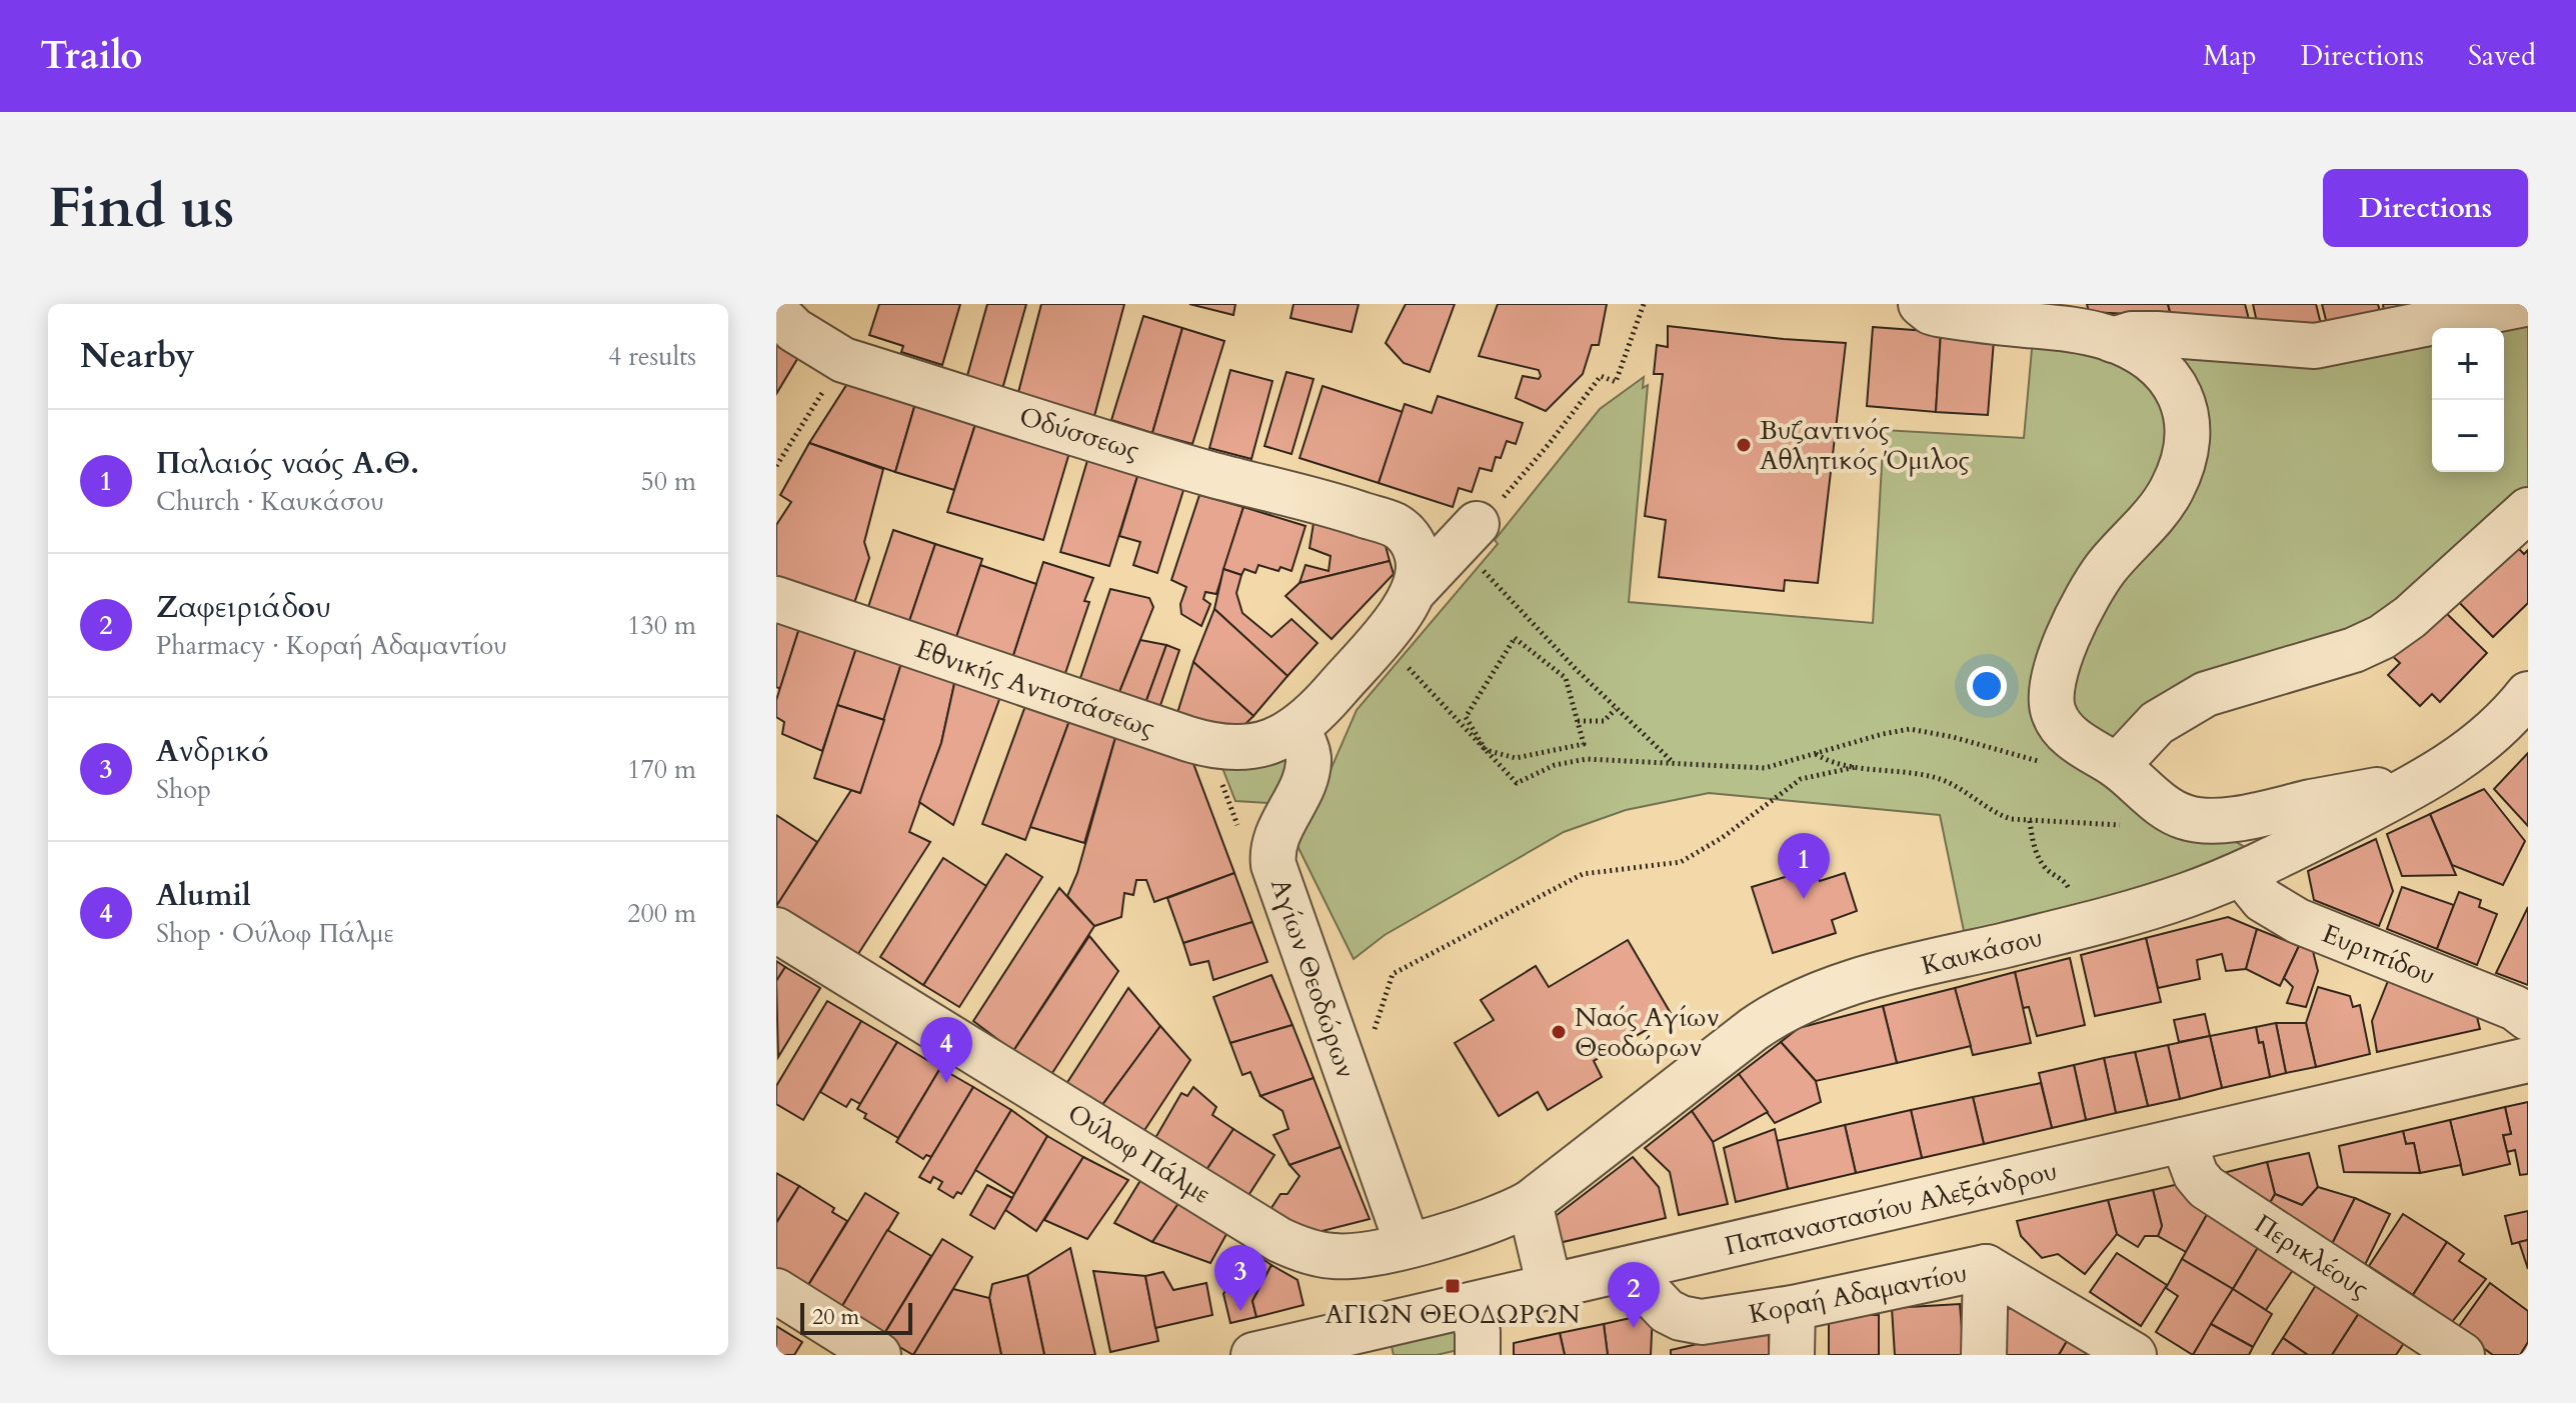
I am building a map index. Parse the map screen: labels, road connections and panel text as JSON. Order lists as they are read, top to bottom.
{
  "streets": {
    "street": [
      "Οδύσσεως",
      "Εθνικής Αντιστάσεως",
      "Καυκάσου",
      "Ευριπίδου",
      "Αγίων Θεοδώρων",
      "Ούλοφ Πάλμε",
      "Παπαναστασίου Αλεξάνδρου",
      "Περικλέους",
      "Κοραή Αδαμαντίου"
    ]
  },
  "crossings": [
    ["Εθνικής Αντιστάσεως", "Αγίων Θεοδώρων"],
    ["Καυκάσου", "Ευριπίδου"],
    ["Καυκάσου", "Ούλοφ Πάλμε"],
    ["Αγίων Θεοδώρων", "Ούλοφ Πάλμε"],
    ["Παπαναστασίου Αλεξάνδρου", "Περικλέους"],
    ["Παπαναστασίου Αλεξάνδρου", "Κοραή Αδαμαντίου"]
  ],
  "places": {
    "other": ["Βυζαντινός Αθλητικός Όμιλος", "Ναός Αγίων Θεοδώρων"],
    "transit": ["ΑΓΙΩΝ ΘΕΟΔΩΡΩΝ"]
  },
  "scale_bar": "20 m",
  "page": {
    "header": "Trailo",
    "nav": ["Map", "Directions", "Saved"],
    "buttons": "Directions",
    "title": "Find us",
    "heading": ["Nearby", "4 results"],
    "map_buttons": ["+", "−"],
    "list": [
      {
        "mark": "1",
        "name": "Παλαιός ναός Α.Θ.",
        "note": "Church · Καυκάσου",
        "value": "50 m"
      },
      {
        "mark": "2",
        "name": "Ζαφειριάδου",
        "note": "Pharmacy · Κοραή Αδαμαντίου",
        "value": "130 m"
      },
      {
        "mark": "3",
        "name": "Ανδρικό",
        "note": "Shop",
        "value": "170 m"
      },
      {
        "mark": "4",
        "name": "Alumil",
        "note": "Shop · Ούλοφ Πάλμε",
        "value": "200 m"
      }
    ],
    "pins": [
      "1",
      "4",
      "3",
      "2"
    ],
    "scale": "20 m"
  }
}
